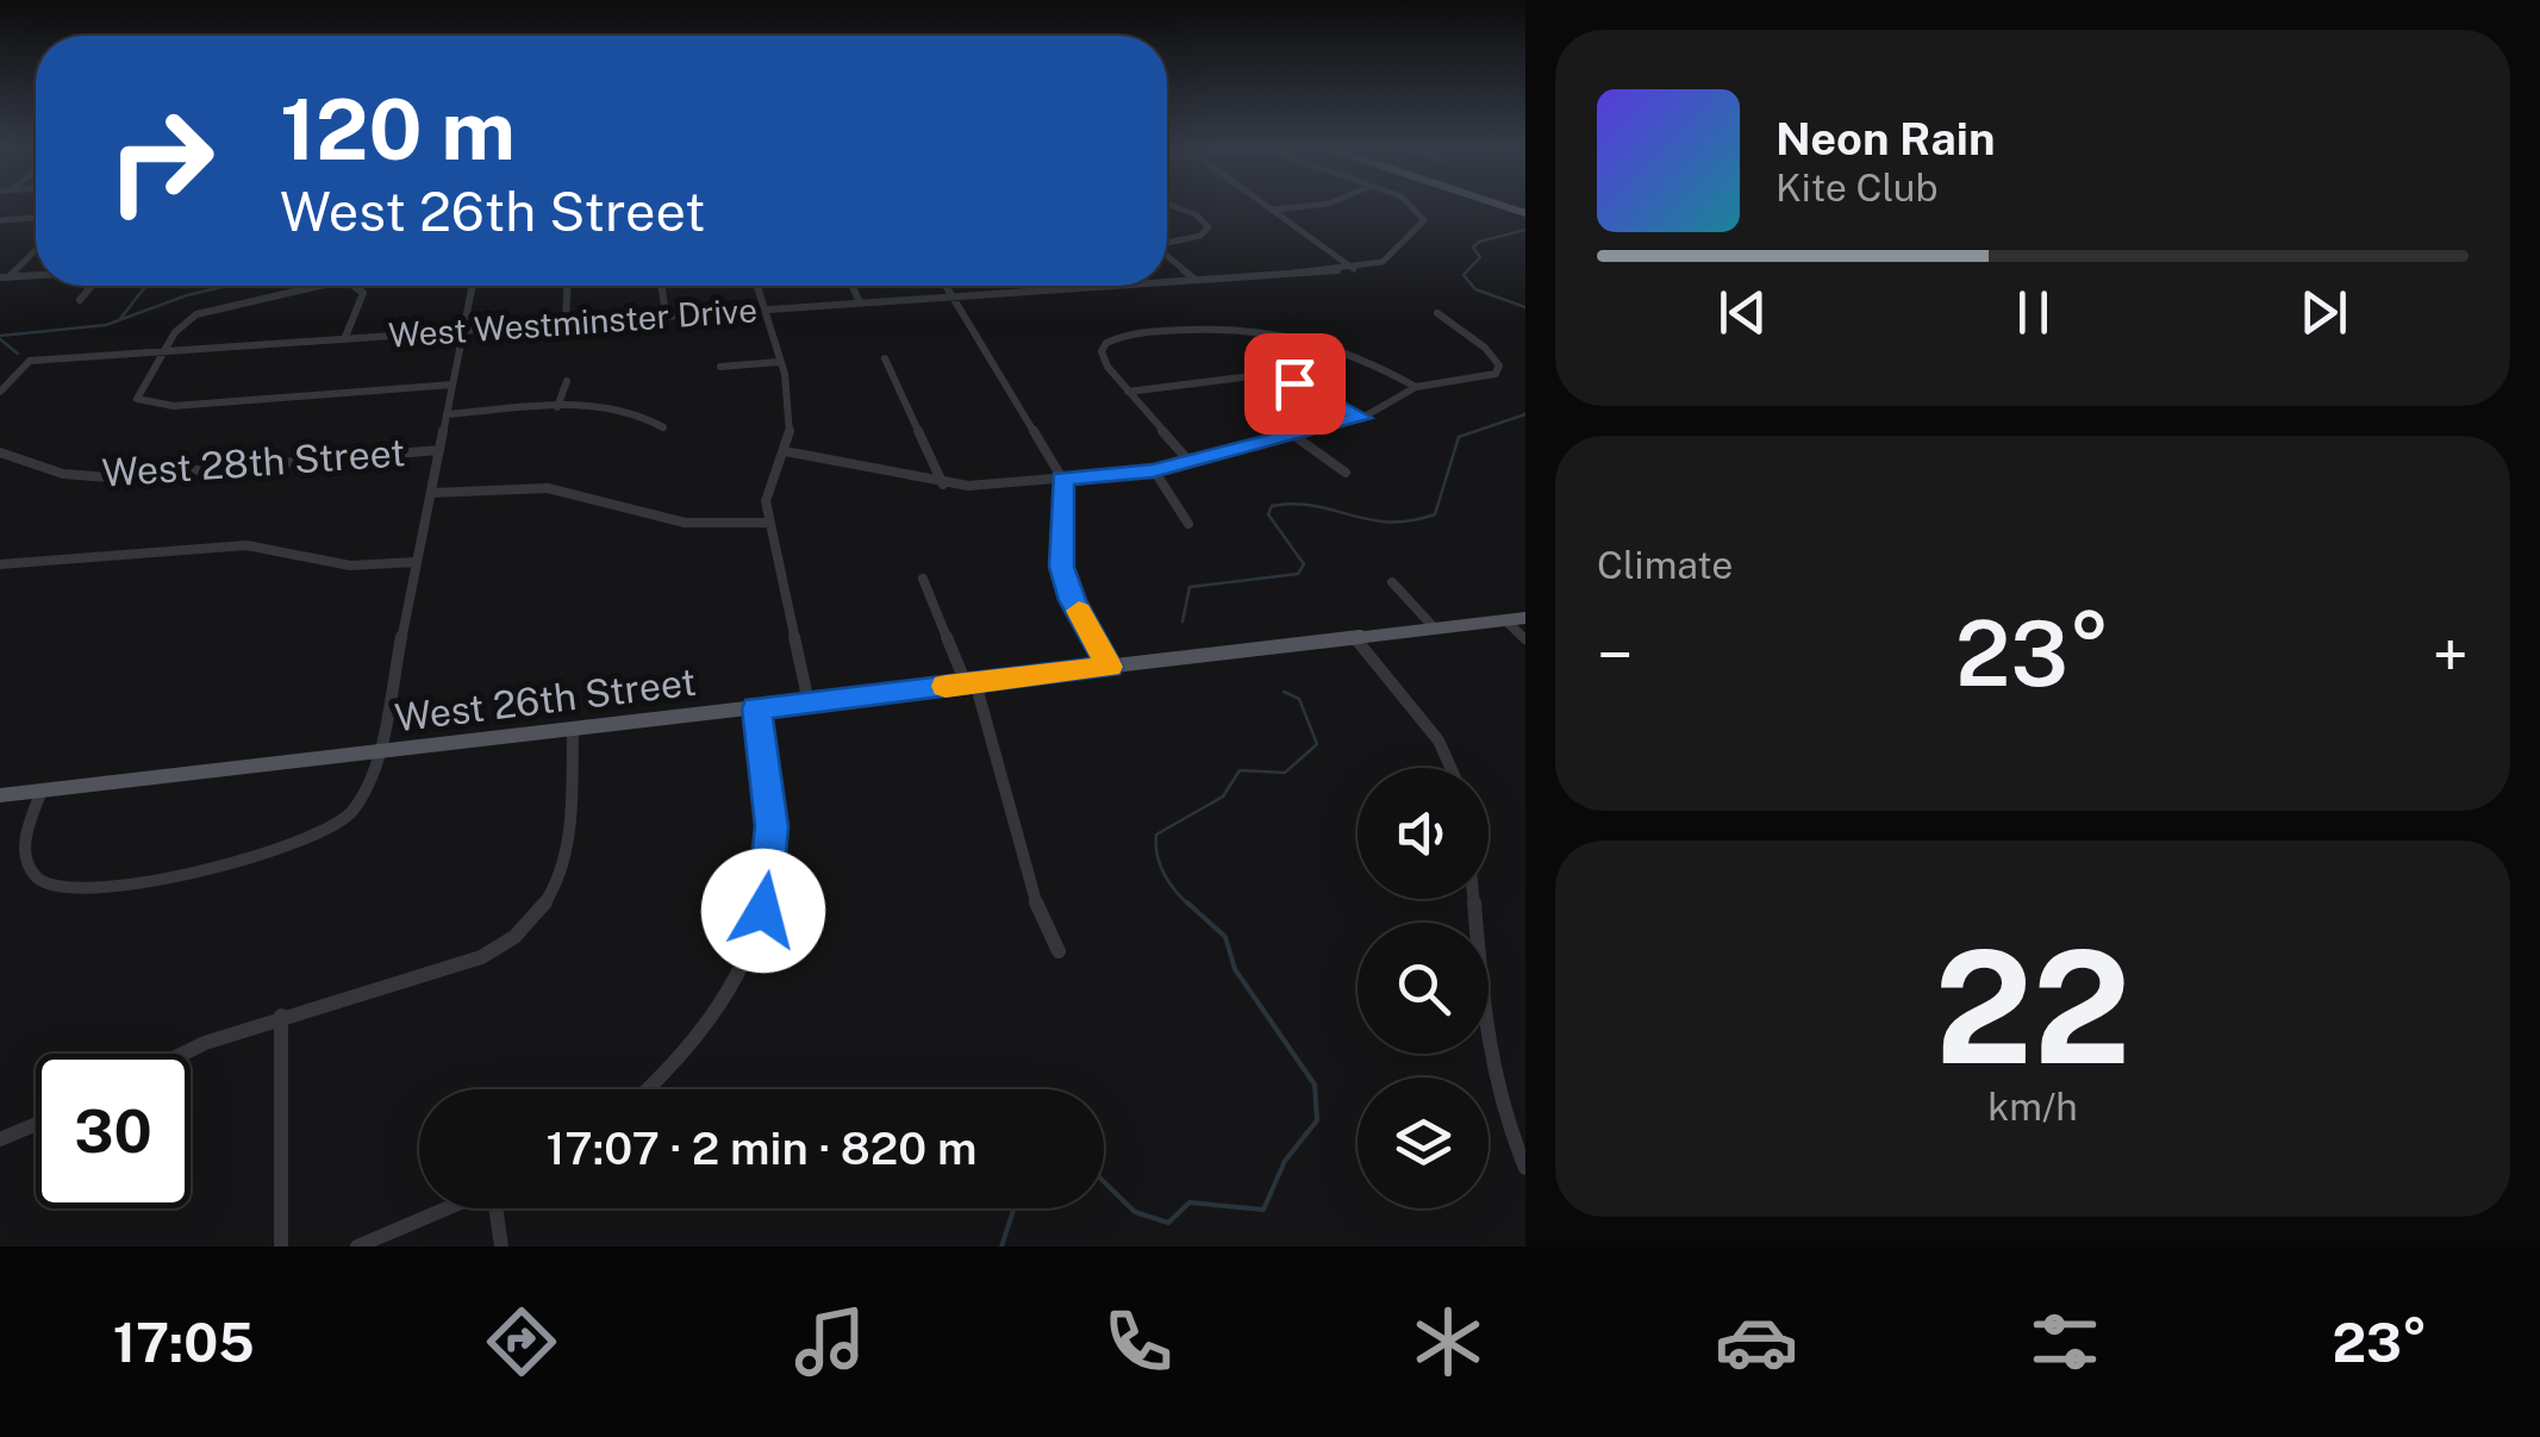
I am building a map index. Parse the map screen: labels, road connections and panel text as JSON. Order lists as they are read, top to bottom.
{
  "streets": {
    "main road": ["West 26th Street"],
    "street": ["West Westminster Drive", "West 28th Street"]
  },
  "page": {
    "turn": ["120 m", "West 26th Street"],
    "song": ["Neon Rain", "Kite Club"],
    "tile": [
      "Climate",
      ["22", "km/h"]
    ],
    "heat": ["−", "23°", "+"],
    "limit": "30",
    "trip": "17:07 · 2 min · 820 m",
    "tabs": ["17:05", "23°"]
  }
}
